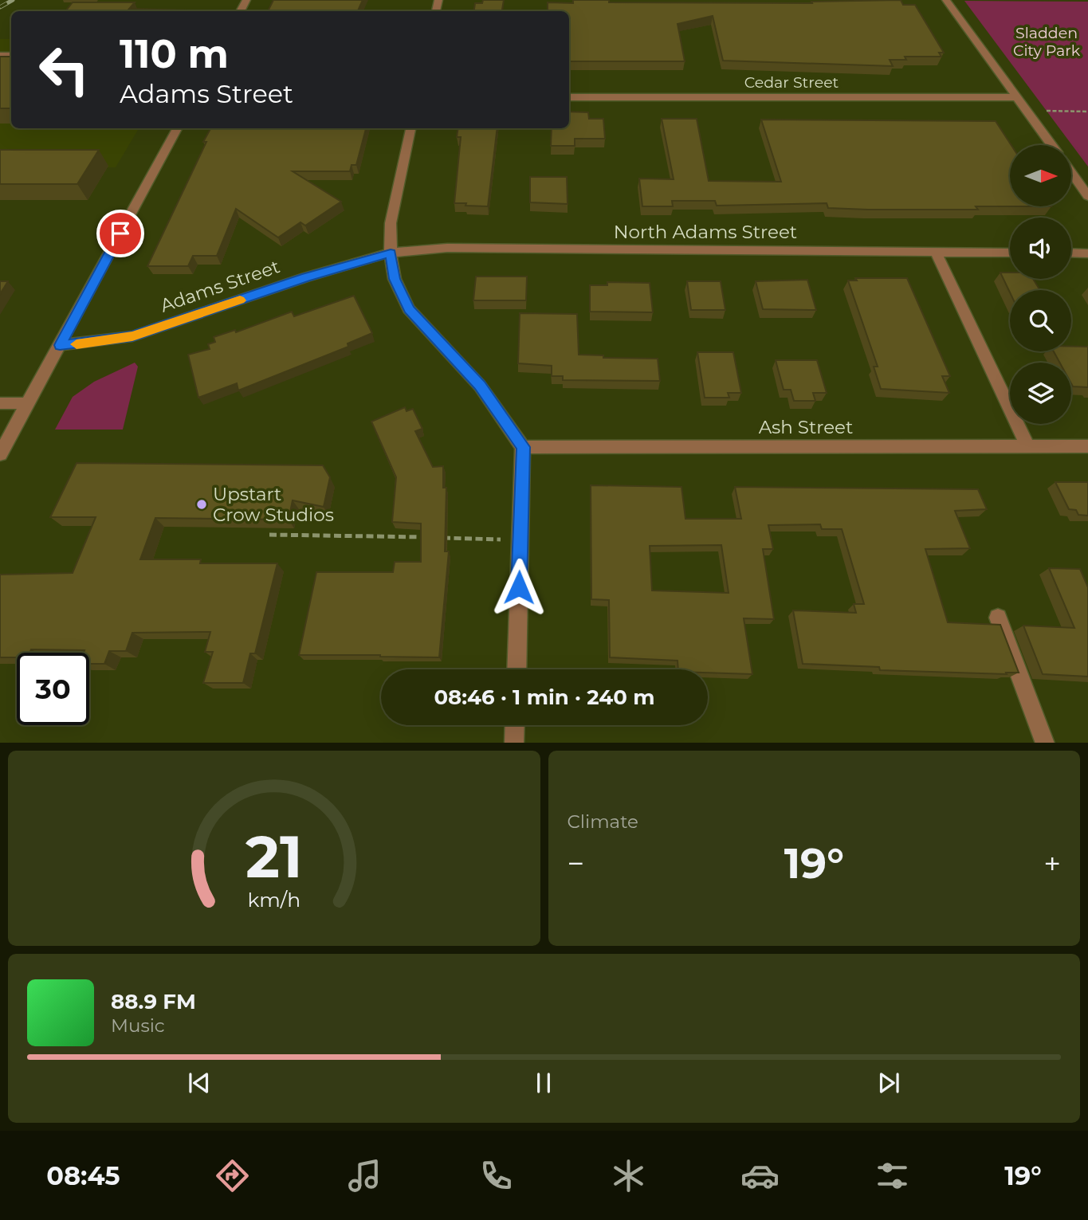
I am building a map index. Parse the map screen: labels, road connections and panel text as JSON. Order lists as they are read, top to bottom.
{
  "streets": {
    "street": [
      "Cedar Street",
      "North Adams Street",
      "Adams Street",
      "Ash Street"
    ]
  },
  "crossings": [
    ["North Adams Street", "Adams Street"]
  ],
  "parks": ["Sladden City Park"],
  "places": ["Upstart Crow Studios"],
  "north": "right",
  "page": {
    "turn": ["110 m", "Adams Street"],
    "limit": "30",
    "trip": "08:46 · 1 min · 240 m",
    "tile": "Climate",
    "heat": ["−", "19°", "+"],
    "song": ["88.9 FM", "Music"],
    "tabs": ["08:45", "19°"],
    "gauge": ["21", "km/h"]
  }
}
